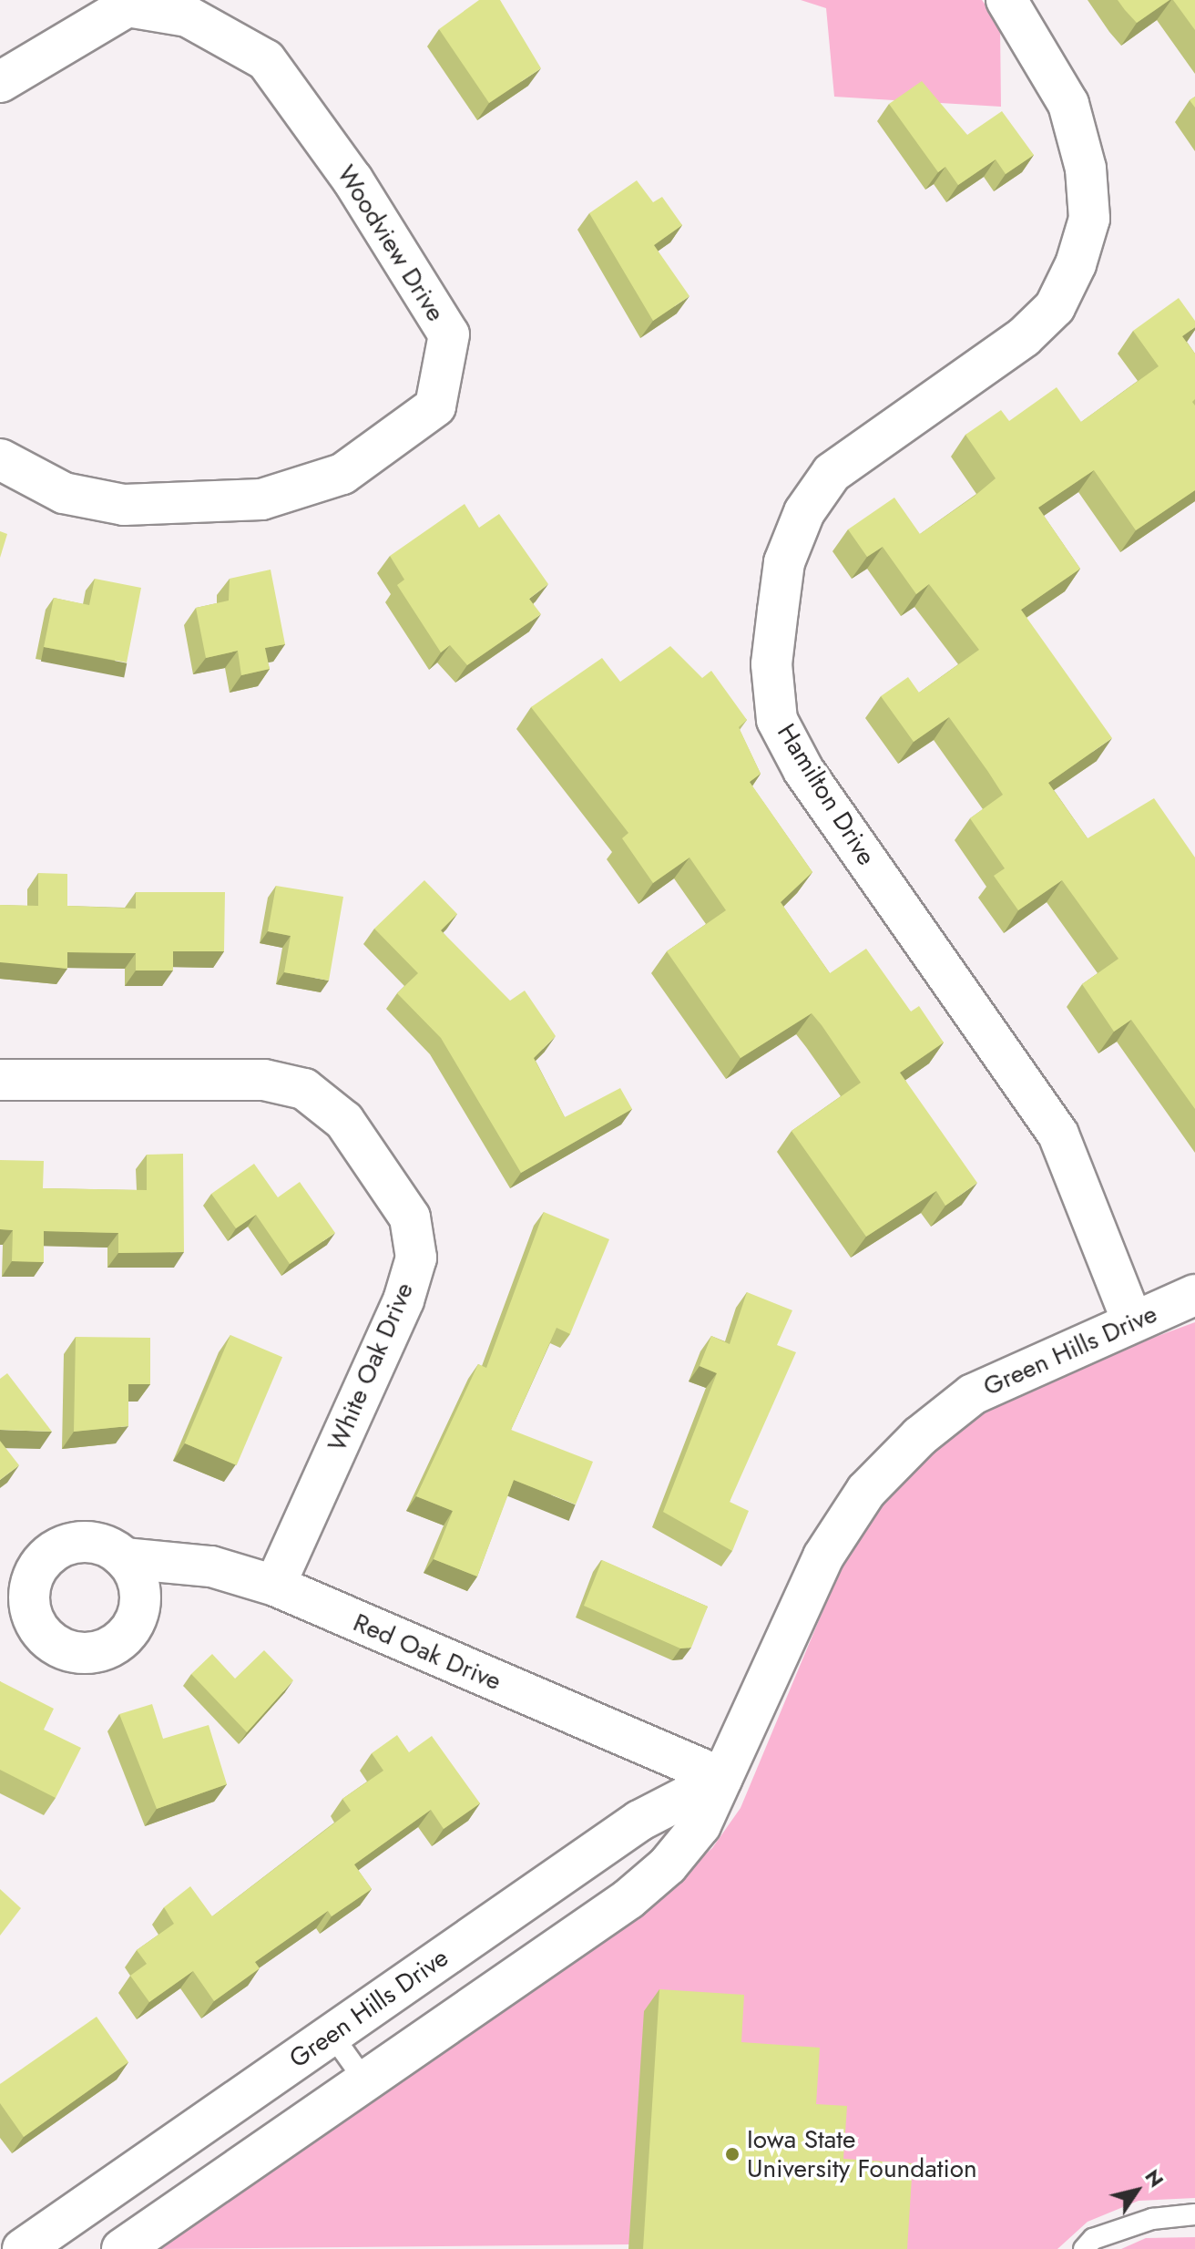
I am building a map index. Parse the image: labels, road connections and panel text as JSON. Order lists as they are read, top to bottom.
{
  "streets": {
    "street": [
      "Woodview Drive",
      "Hamilton Drive",
      "Green Hills Drive",
      "White Oak Drive",
      "Red Oak Drive"
    ]
  },
  "crossings": [
    ["Hamilton Drive", "Green Hills Drive"],
    ["Green Hills Drive", "Red Oak Drive"],
    ["White Oak Drive", "Red Oak Drive"]
  ],
  "places": ["Iowa State University Foundation"],
  "north": "top right"
}
